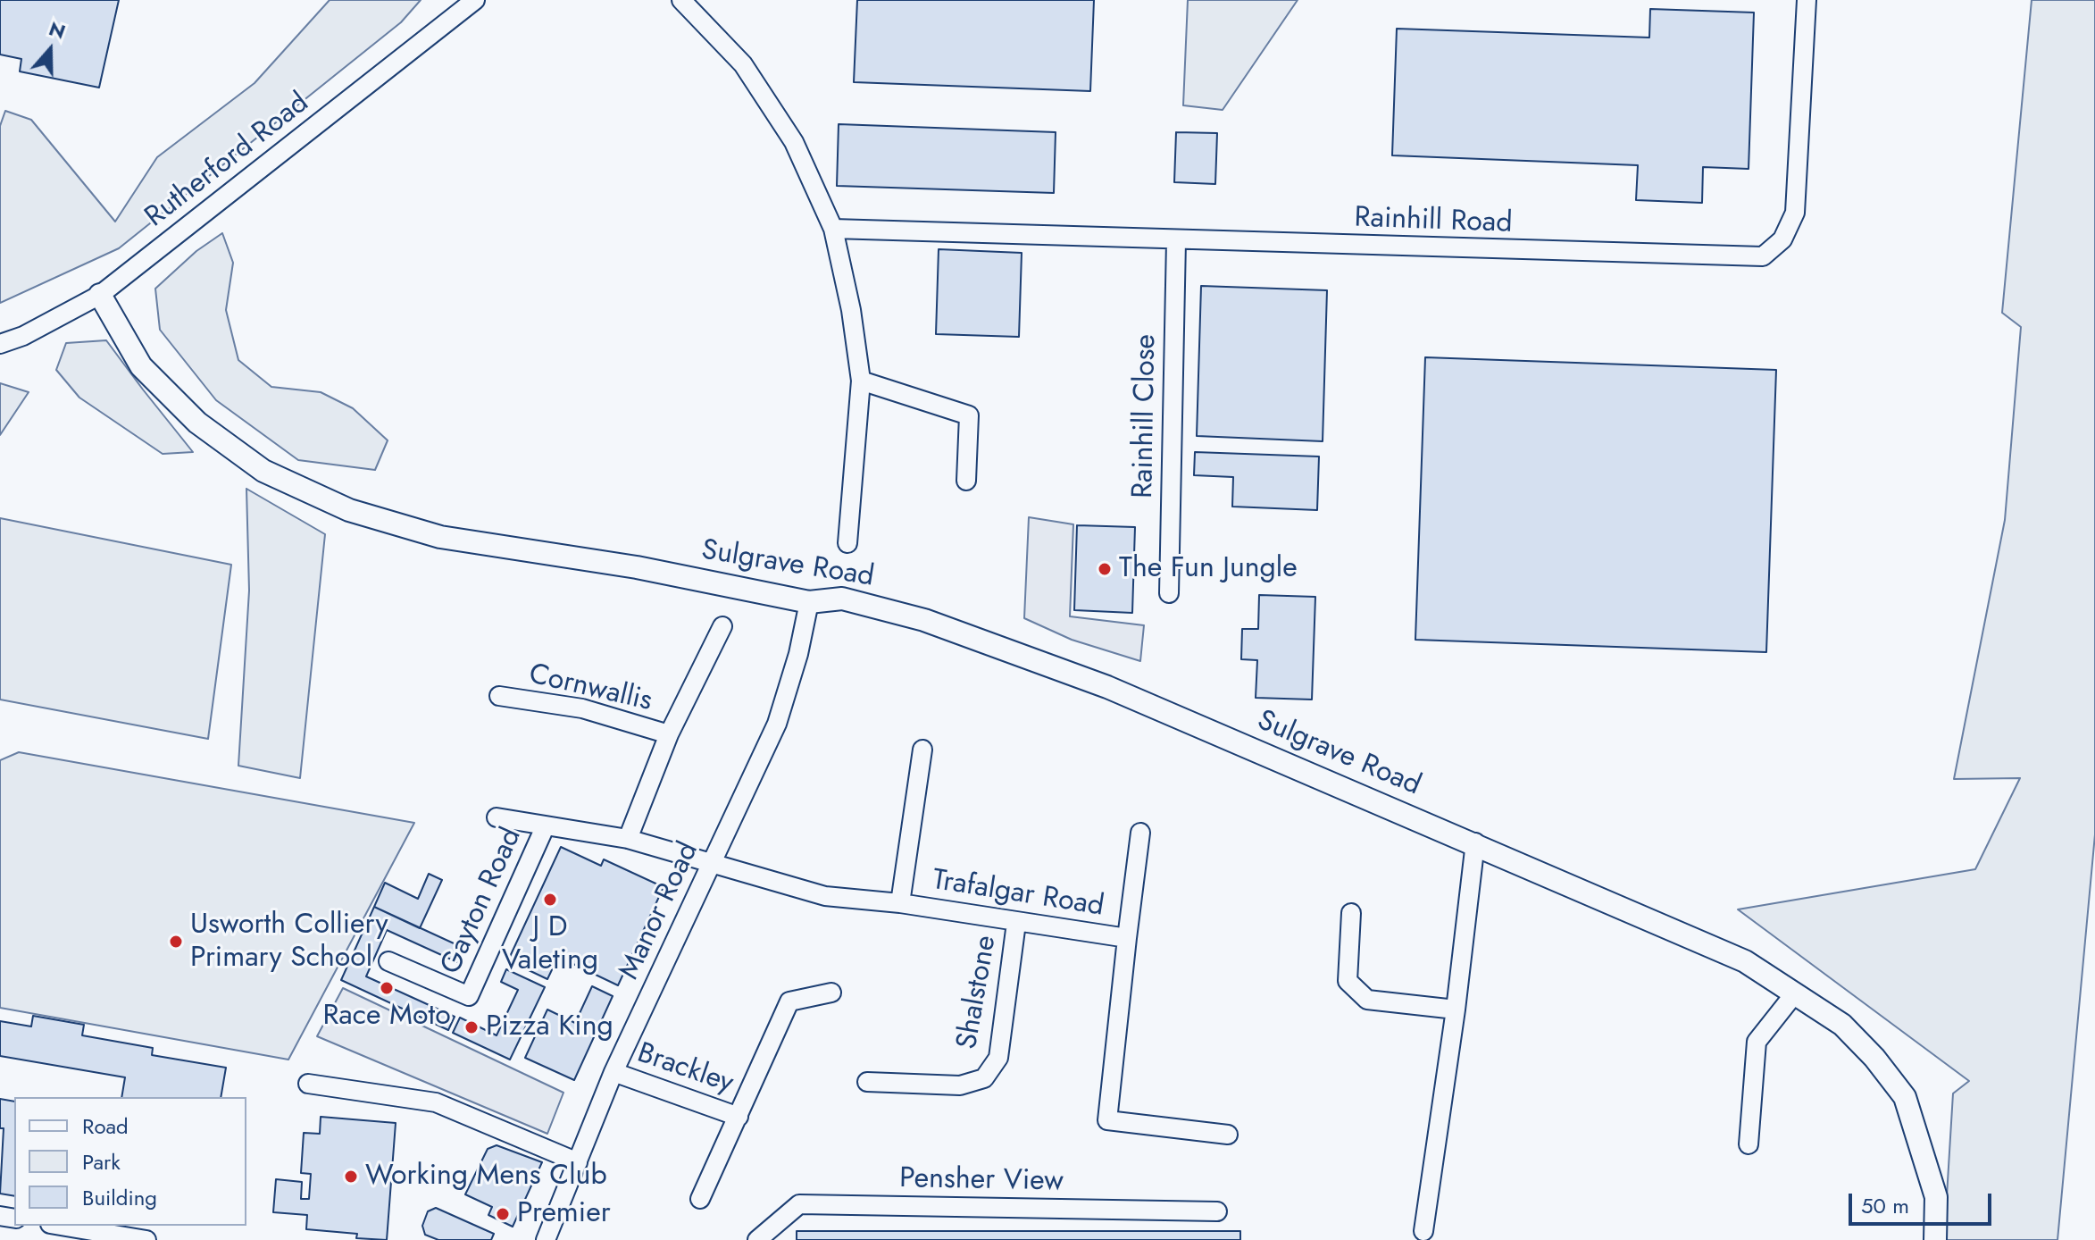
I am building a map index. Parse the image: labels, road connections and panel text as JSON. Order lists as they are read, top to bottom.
{
  "streets": {
    "street": [
      "Rutherford Road",
      "Rainhill Road",
      "Rainhill Close",
      "Sulgrave Road",
      "Cornwallis",
      "Trafalgar Road",
      "Gayton Road",
      "Manor Road",
      "Shalstone",
      "Brackley",
      "Pensher View"
    ]
  },
  "crossings": [
    ["Rutherford Road", "Sulgrave Road"],
    ["Rainhill Road", "Rainhill Close"],
    ["Sulgrave Road", "Manor Road"],
    ["Cornwallis", "Gayton Road"],
    ["Trafalgar Road", "Gayton Road"],
    ["Trafalgar Road", "Manor Road"],
    ["Trafalgar Road", "Shalstone"],
    ["Gayton Road", "Manor Road"],
    ["Manor Road", "Brackley"]
  ],
  "places": [
    "The Fun Jungle",
    "J D Valeting",
    "Usworth Colliery Primary School",
    "Race Moto",
    "Pizza King",
    "Working Mens Club",
    "Premier"
  ],
  "legend": ["Road", "Park", "Building"],
  "scale_bar": "50 m",
  "north": "top"
}
